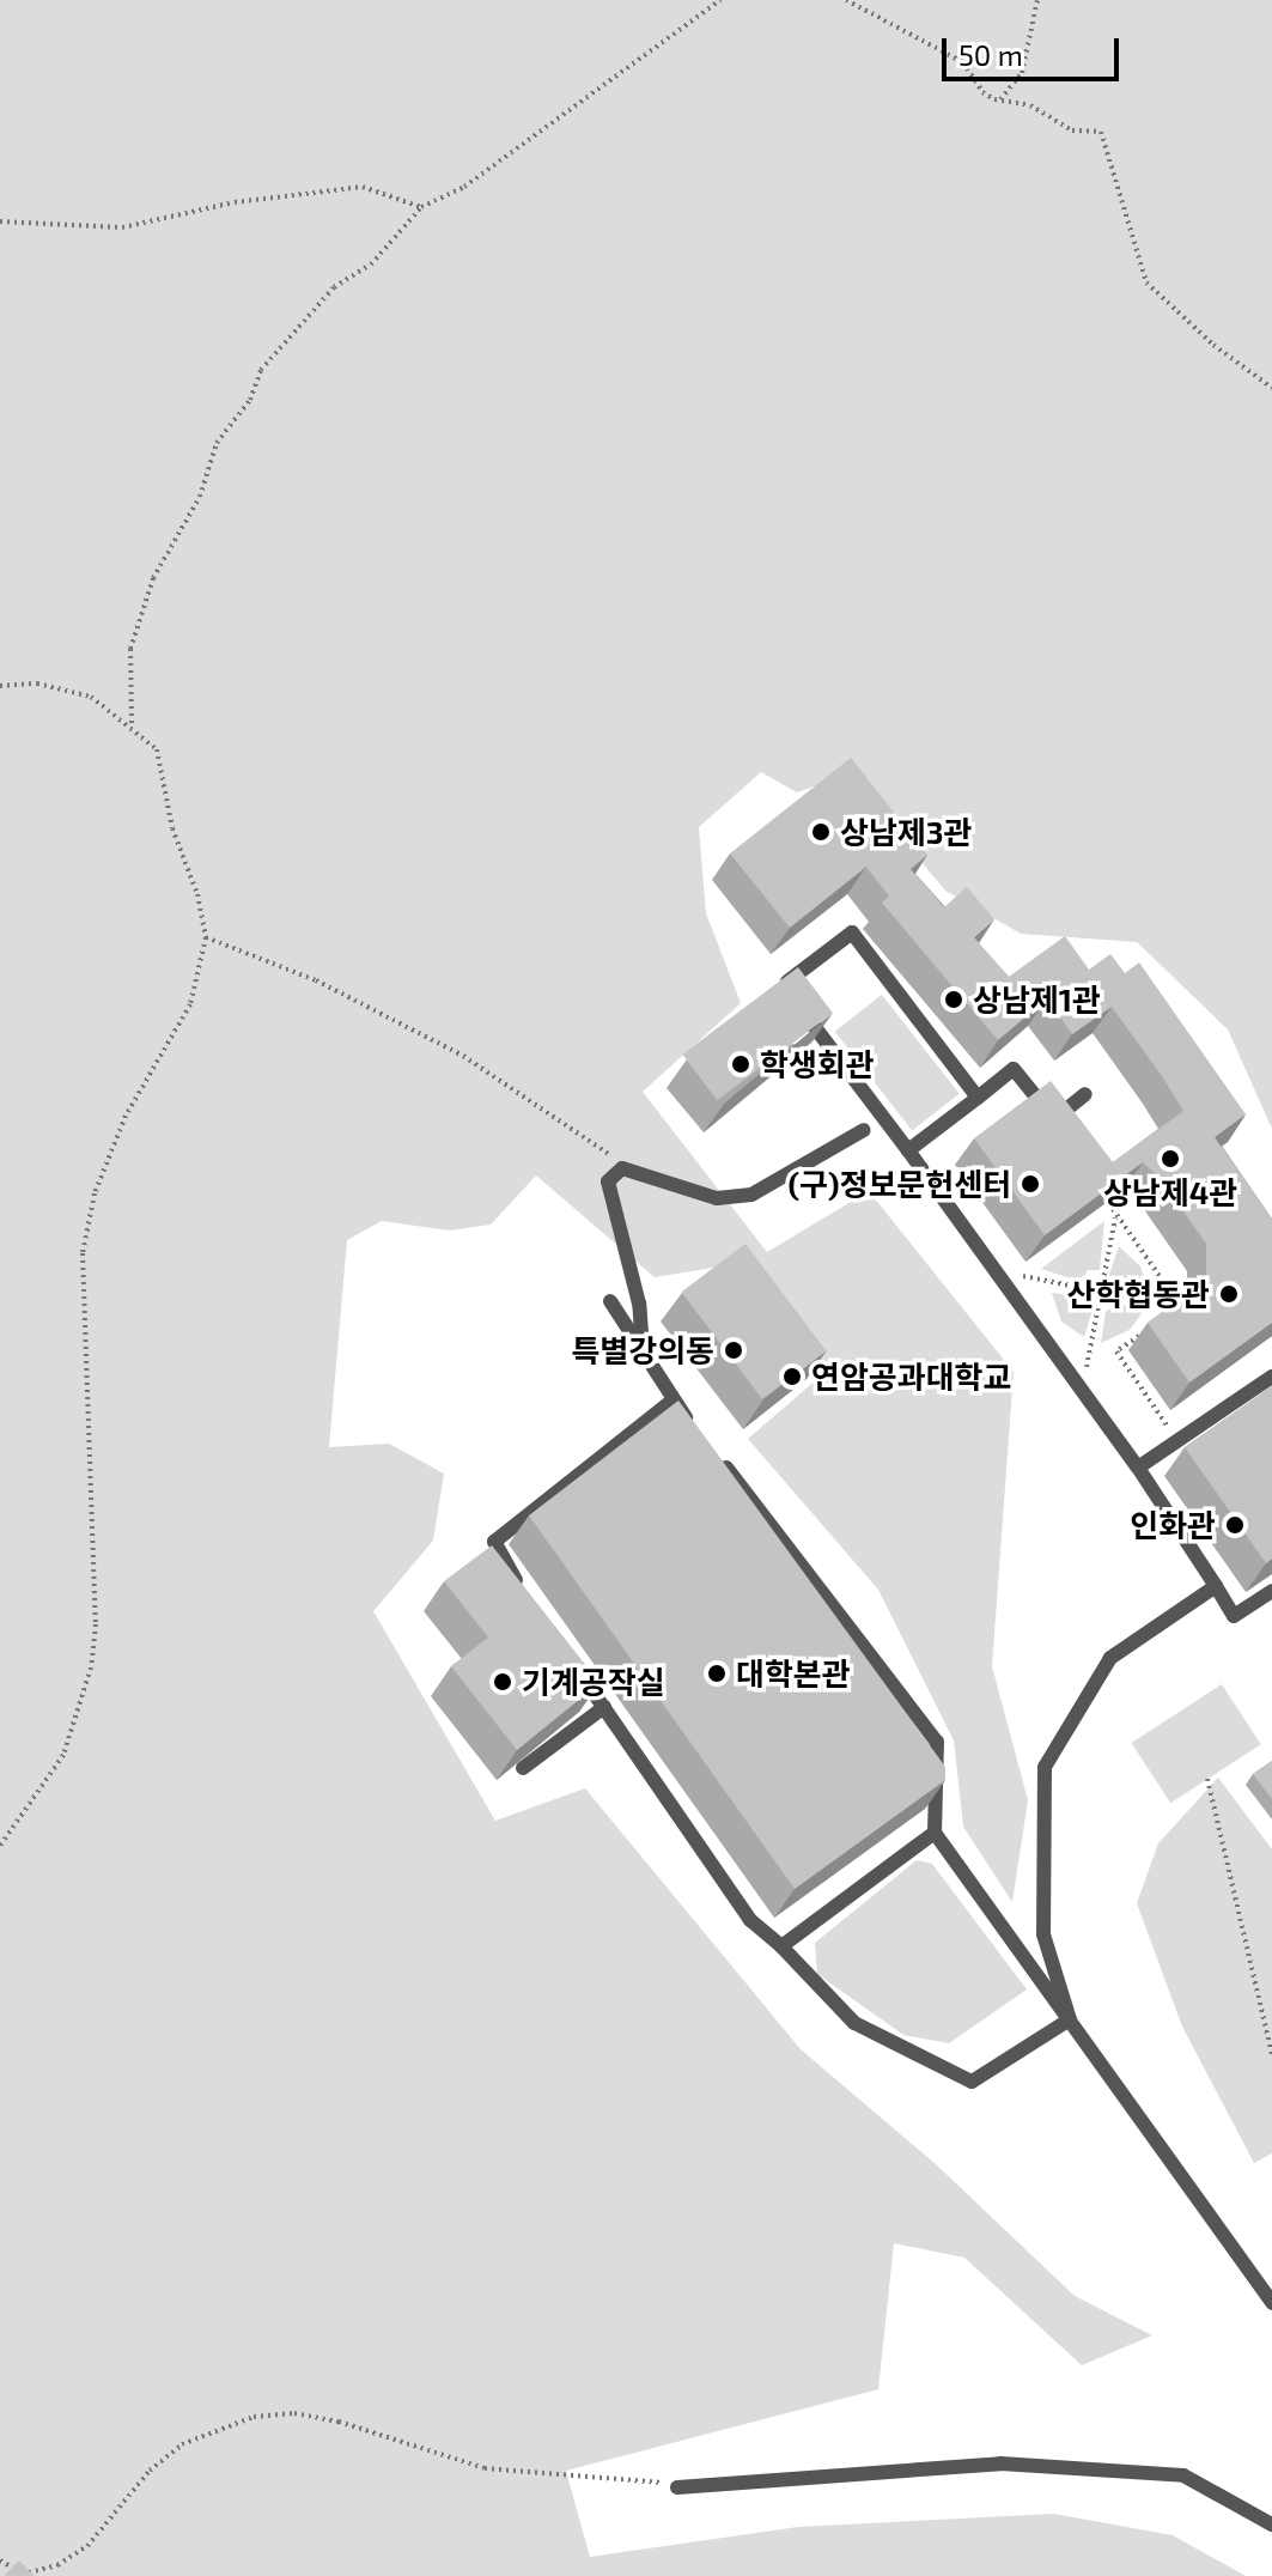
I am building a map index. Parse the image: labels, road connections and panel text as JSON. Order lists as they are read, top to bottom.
{
  "places": [
    "상남제3관",
    "상남제1관",
    "학생회관",
    "상남제4관",
    "(구)정보문헌센터",
    "산학협동관",
    "특별강의동",
    "연암공과대학교",
    "인화관",
    "대학본관",
    "기계공작실"
  ],
  "scale_bar": "50 m"
}
